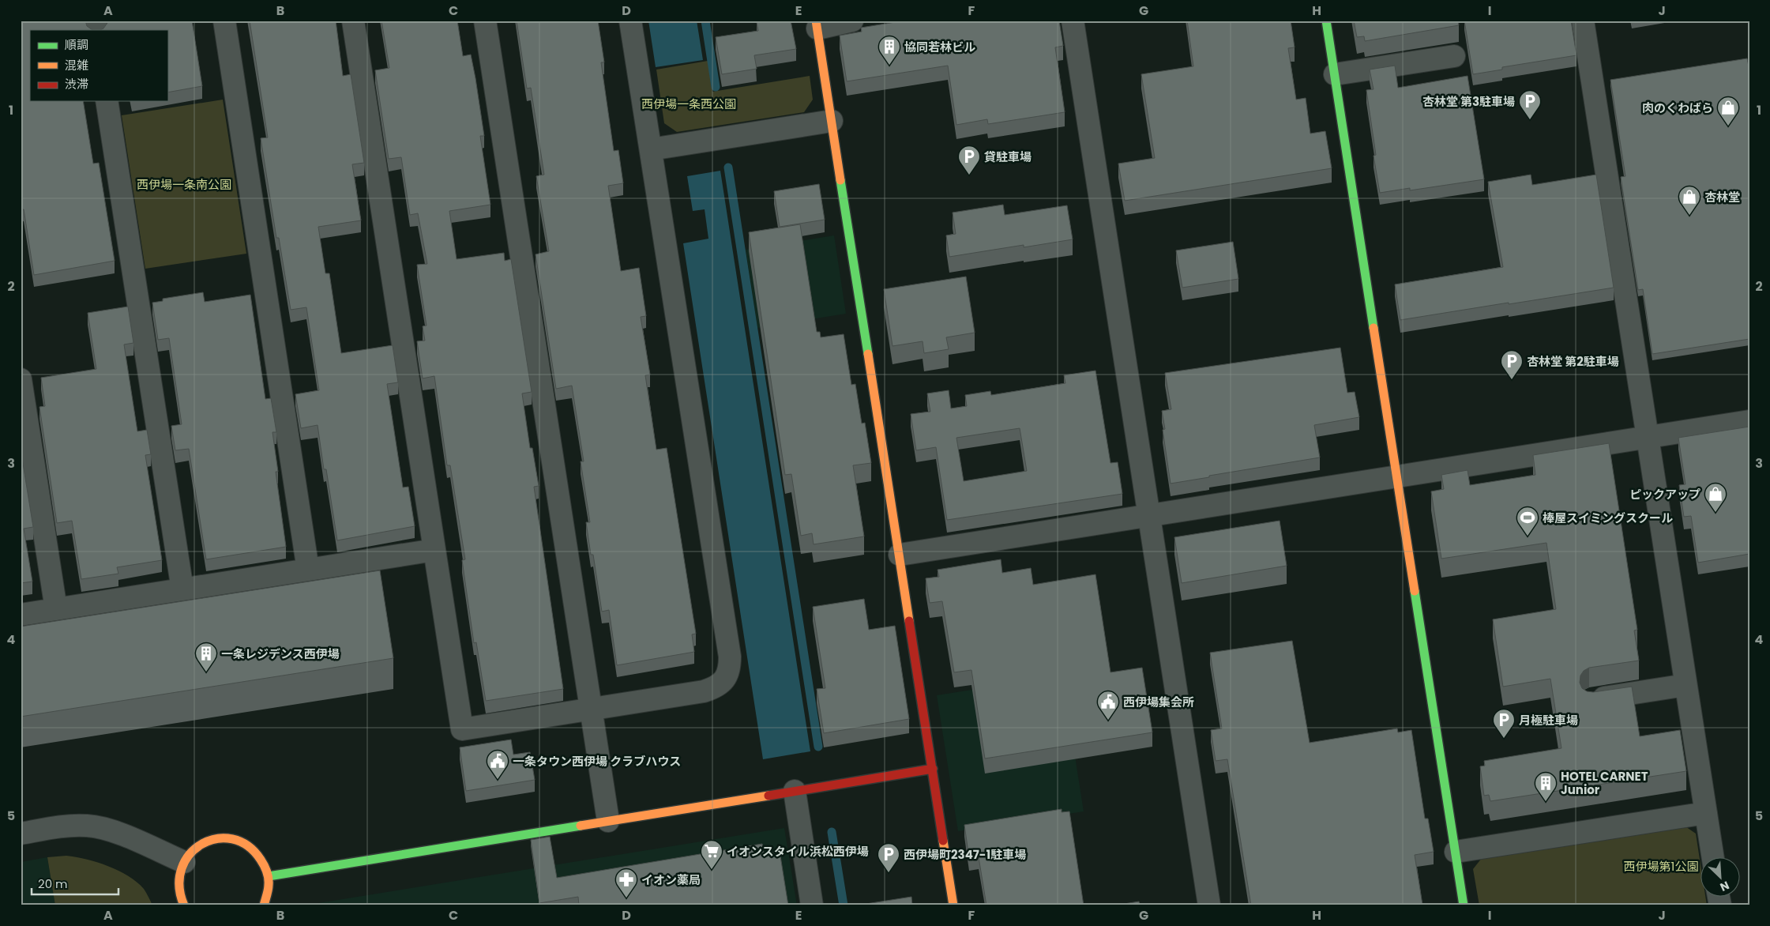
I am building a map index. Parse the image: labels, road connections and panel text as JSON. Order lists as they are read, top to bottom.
{
  "parks": ["西伊場一条西公園", "西伊場一条南公園", "西伊場第1公園"],
  "places": {
    "building": ["協同若林ビル", "一条レジデンス西伊場", "HOTEL CARNET Junior"],
    "parking": [
      "杏林堂 第3駐車場",
      "貸駐車場",
      "杏林堂 第2駐車場",
      "月極駐車場",
      "西伊場町2347-1駐車場"
    ],
    "shop": ["肉のくわばら", "杏林堂", "ピックアップ"],
    "sports": ["棒屋スイミングスクール"],
    "public building": ["西伊場集会所", "一条タウン西伊場 クラブハウス"],
    "supermarket": ["イオンスタイル浜松西伊場"],
    "pharmacy": ["イオン薬局"]
  },
  "legend": ["順調", "混雑", "渋滞"],
  "scale_bar": "20 m",
  "north": "bottom right",
  "grid": {
    "columns": [
      "A",
      "B",
      "C",
      "D",
      "E",
      "F",
      "G",
      "H",
      "I",
      "J"
    ],
    "rows": [
      "1",
      "2",
      "3",
      "4",
      "5"
    ]
  }
}
